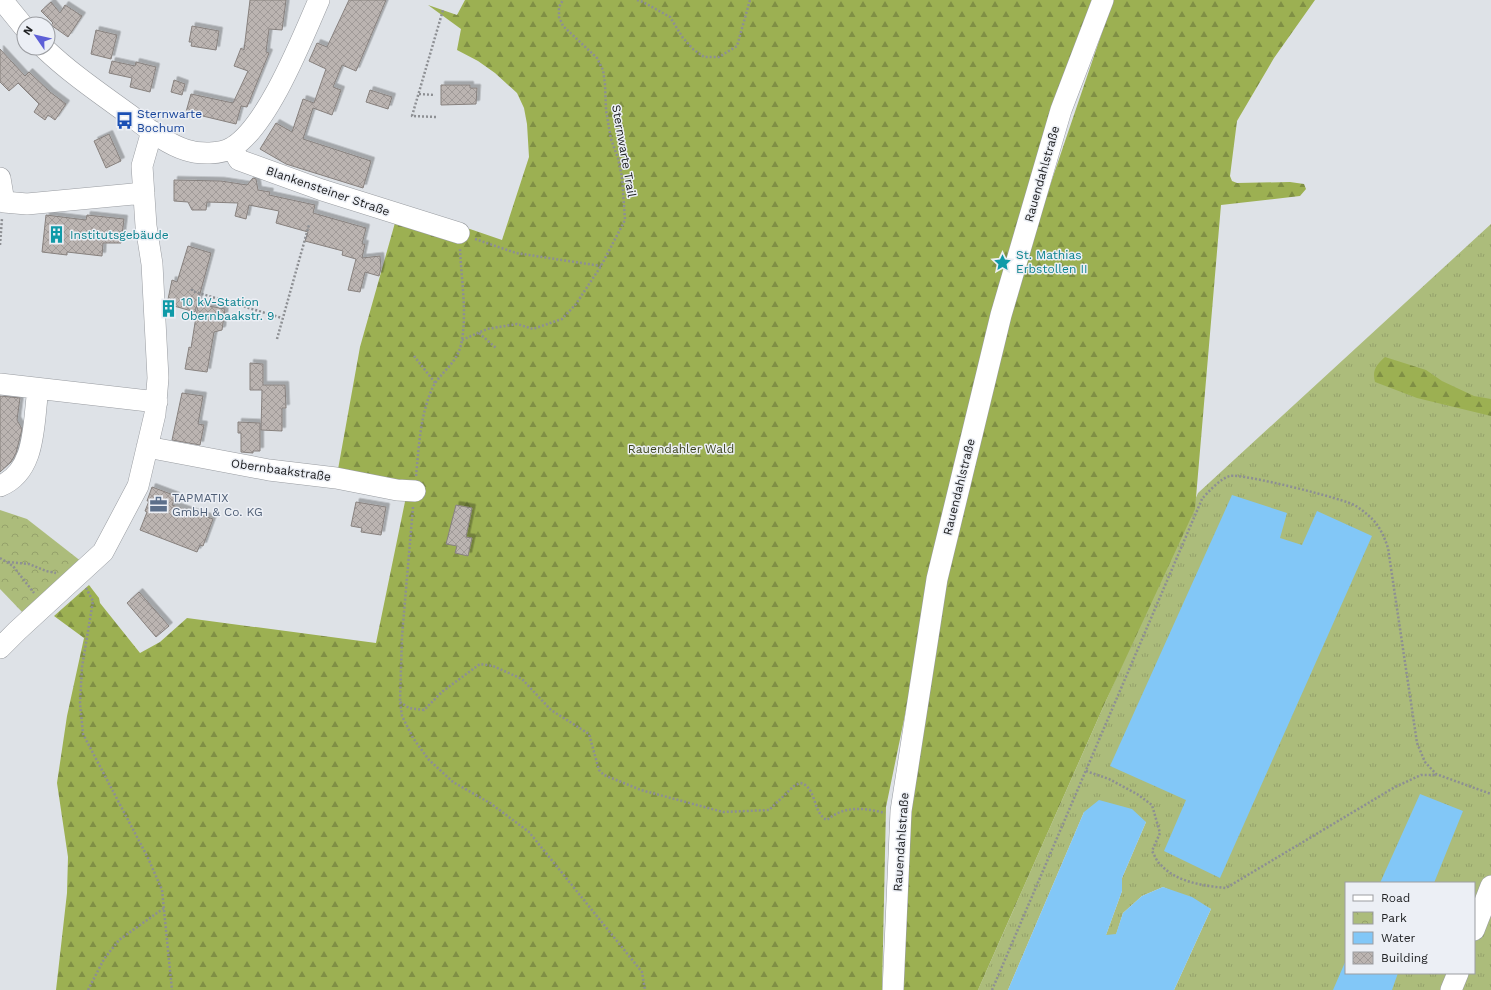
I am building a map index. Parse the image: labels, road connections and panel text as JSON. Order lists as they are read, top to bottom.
{
  "streets": {
    "street": ["Rauendahlstraße", "Blankensteiner Straße", "Obernbaakstraße"],
    "path": ["Sternwarte Trail"]
  },
  "parks": ["Rauendahler Wald"],
  "places": {
    "bus stop": ["Sternwarte Bochum"],
    "building": ["Institutsgebäude", "10 kV-Station Obernbaakstr. 9"],
    "place": ["St. Mathias Erbstollen II"],
    "office": ["TAPMATIX GmbH & Co. KG"]
  },
  "legend": [
    "Road",
    "Park",
    "Water",
    "Building"
  ],
  "north": "top left"
}
